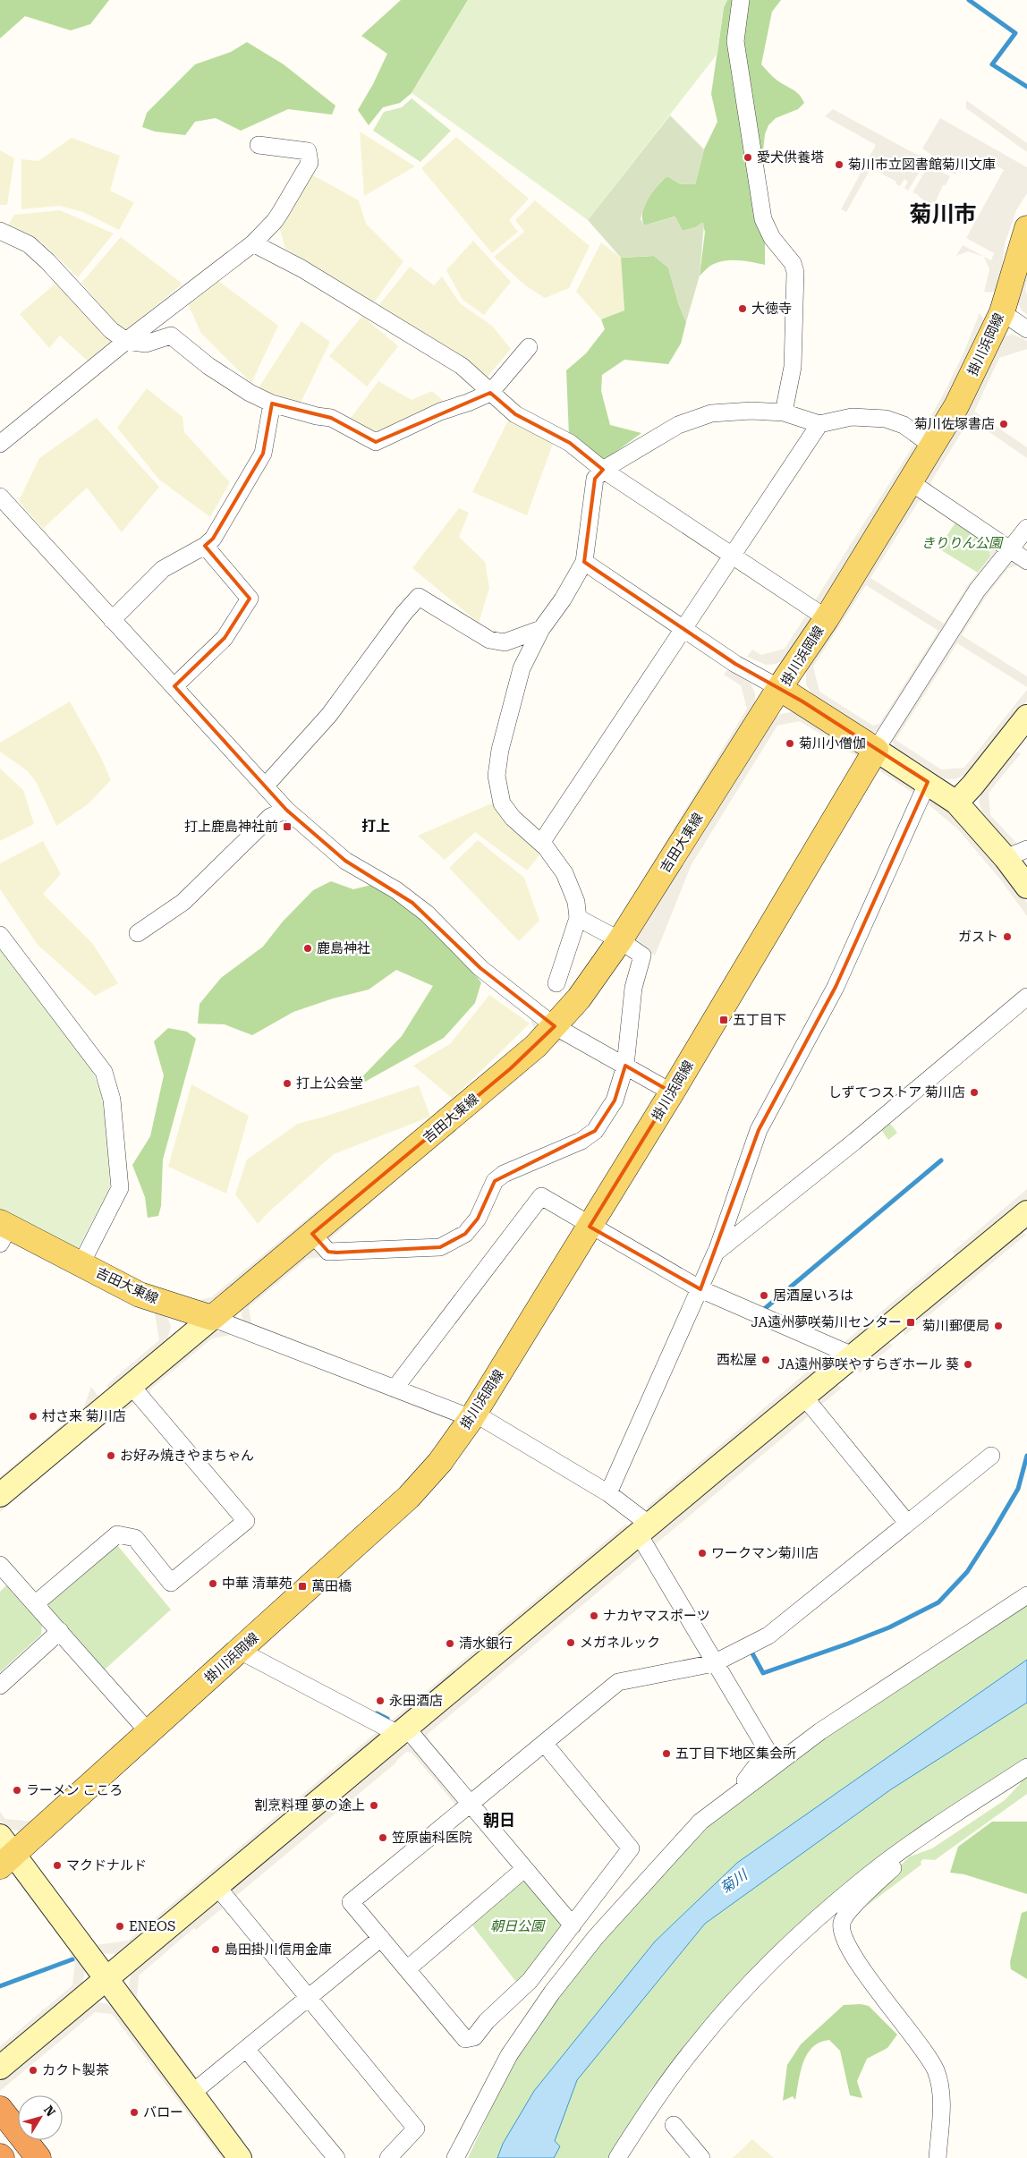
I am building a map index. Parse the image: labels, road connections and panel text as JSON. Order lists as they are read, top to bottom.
{
  "streets": {
    "main road": ["掛川浜岡線", "吉田大東線"]
  },
  "crossings": [
    ["掛川浜岡線", "吉田大東線"]
  ],
  "districts": ["菊川市", "打上", "朝日"],
  "water": ["菊川"],
  "parks": ["きりりん公園", "朝日公園"],
  "places": {
    "other": [
      "愛犬供養塔",
      "菊川市立図書館菊川文庫",
      "大徳寺",
      "菊川佐塚書店",
      "菊川小僧伽",
      "ガスト",
      "鹿島神社",
      "打上公会堂",
      "しずてつストア 菊川店",
      "居酒屋いろは",
      "菊川郵便局",
      "西松屋",
      "JA遠州夢咲やすらぎホール 葵",
      "村さ来 菊川店",
      "お好み焼きやまちゃん",
      "ワークマン菊川店",
      "中華 清華苑",
      "ナカヤマスポーツ",
      "メガネルック",
      "清水銀行",
      "永田酒店",
      "五丁目下地区集会所",
      "ラーメン こころ",
      "割烹料理 夢の途上",
      "笠原歯科医院",
      "マクドナルド",
      "ENEOS",
      "島田掛川信用金庫",
      "カクト製茶",
      "バロー"
    ],
    "transit": [
      "打上鹿島神社前",
      "五丁目下",
      "JA遠州夢咲菊川センター",
      "萬田橋"
    ]
  },
  "north": "top right"
}
